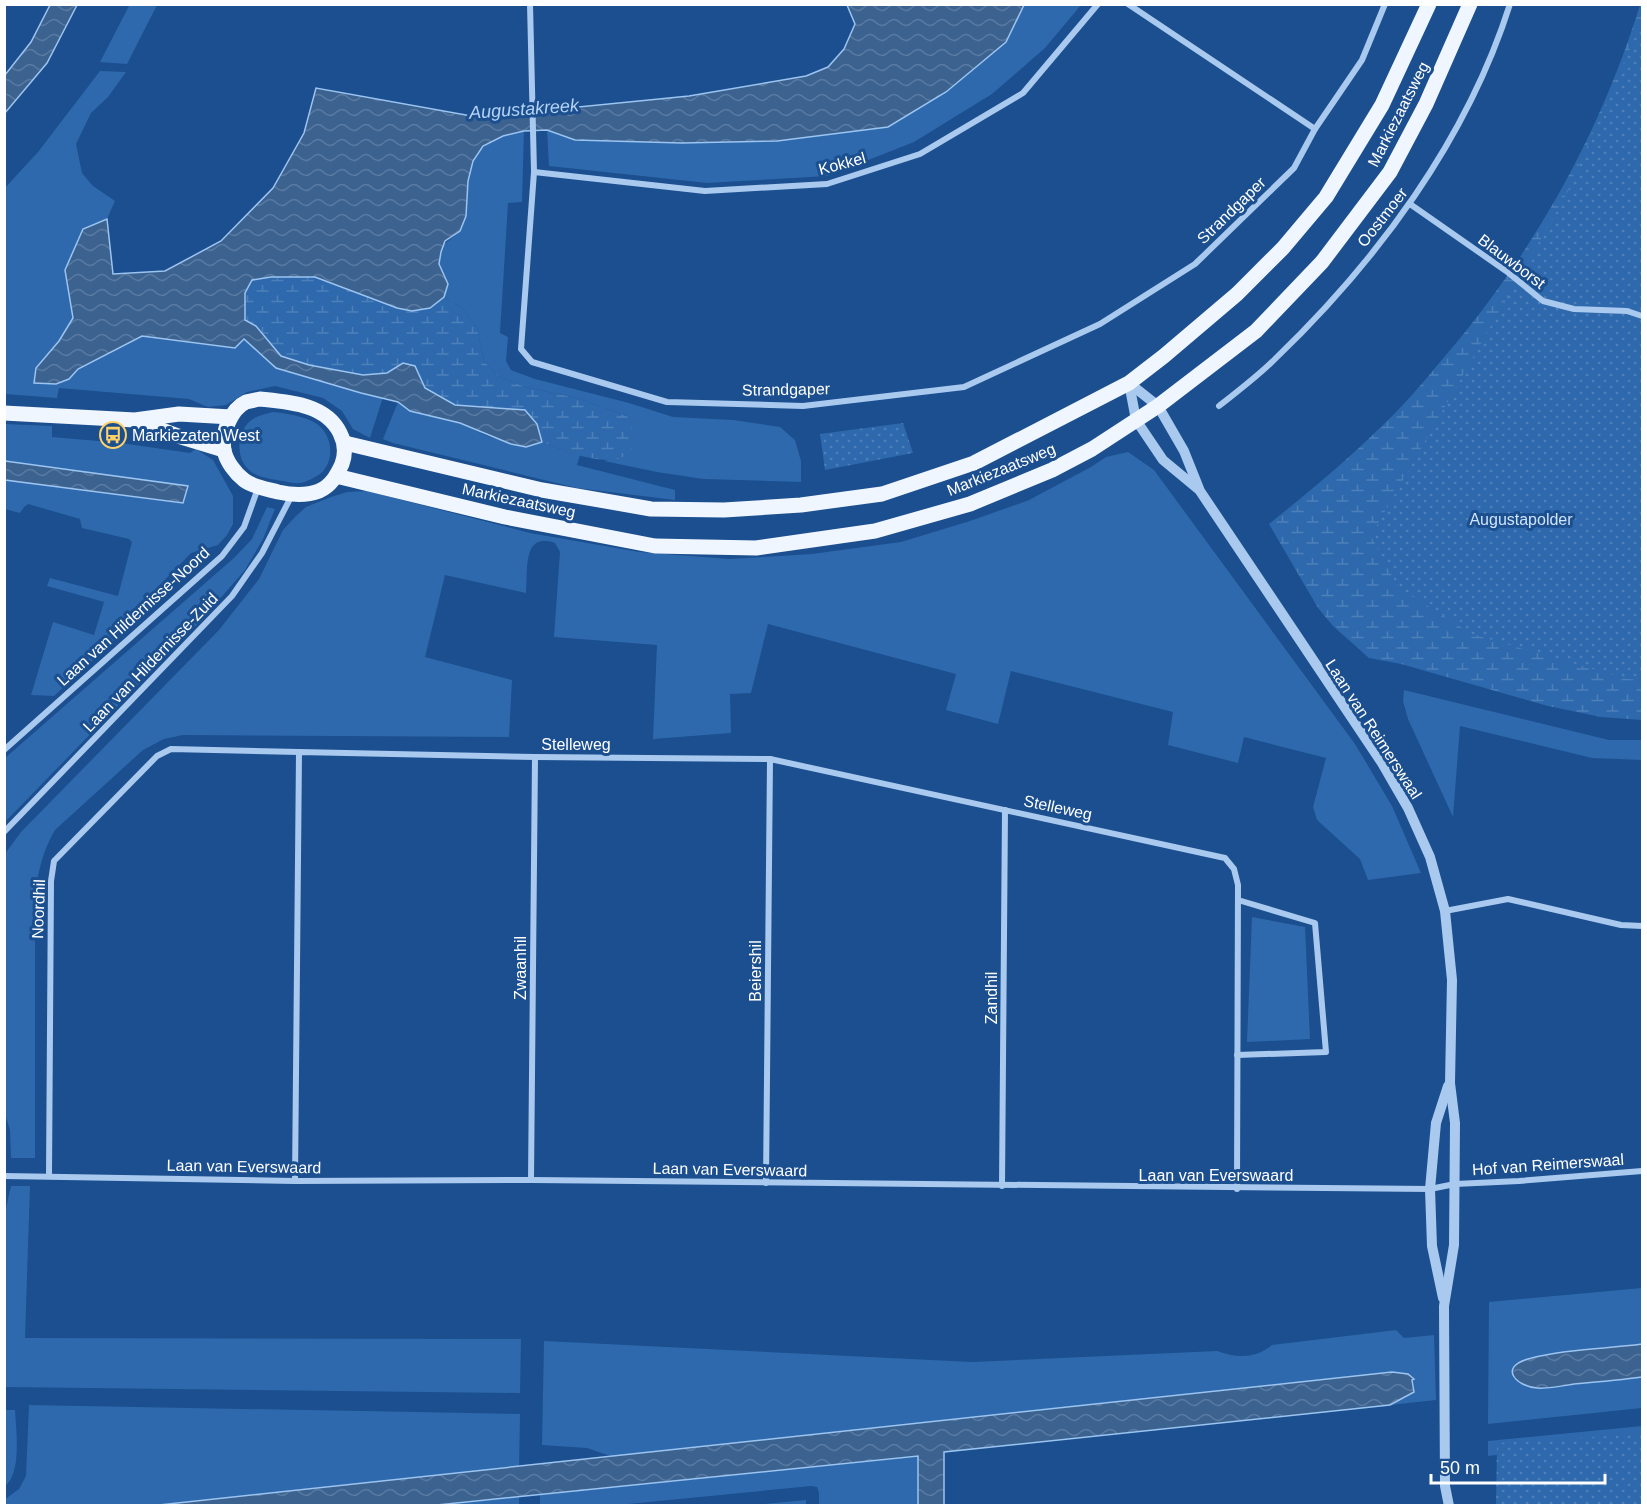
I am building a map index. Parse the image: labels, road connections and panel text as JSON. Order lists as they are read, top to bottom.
{
  "streets": {
    "main road": ["Markiezaatsweg"],
    "street": [
      "Kokkel",
      "Strandgaper",
      "Oostmoer",
      "Blauwborst",
      "Laan van Hildernisse-Noord",
      "Laan van Hildernisse-Zuid",
      "Laan van Reimerswaal",
      "Stelleweg",
      "Noordhil",
      "Zwaanhil",
      "Beiershil",
      "Zandhil",
      "Hof van Reimerswaal",
      "Laan van Everswaard"
    ]
  },
  "crossings": [
    ["Markiezaatsweg", "Laan van Hildernisse-Noord"],
    ["Markiezaatsweg", "Laan van Hildernisse-Zuid"],
    ["Markiezaatsweg", "Laan van Reimerswaal"],
    ["Kokkel", "Strandgaper"],
    ["Oostmoer", "Blauwborst"],
    ["Laan van Hildernisse-Noord", "Laan van Hildernisse-Zuid"],
    ["Laan van Reimerswaal", "Hof van Reimerswaal"],
    ["Laan van Reimerswaal", "Laan van Everswaard"],
    ["Stelleweg", "Noordhil"],
    ["Stelleweg", "Zwaanhil"],
    ["Stelleweg", "Beiershil"],
    ["Stelleweg", "Zandhil"],
    ["Stelleweg", "Laan van Everswaard"],
    ["Noordhil", "Laan van Everswaard"],
    ["Zwaanhil", "Laan van Everswaard"],
    ["Beiershil", "Laan van Everswaard"],
    ["Zandhil", "Laan van Everswaard"],
    ["Hof van Reimerswaal", "Laan van Everswaard"]
  ],
  "water": ["Augustakreek"],
  "parks": ["Augustapolder"],
  "places": {
    "bus stop": ["Markiezaten West"]
  },
  "scale_bar": "50 m"
}
